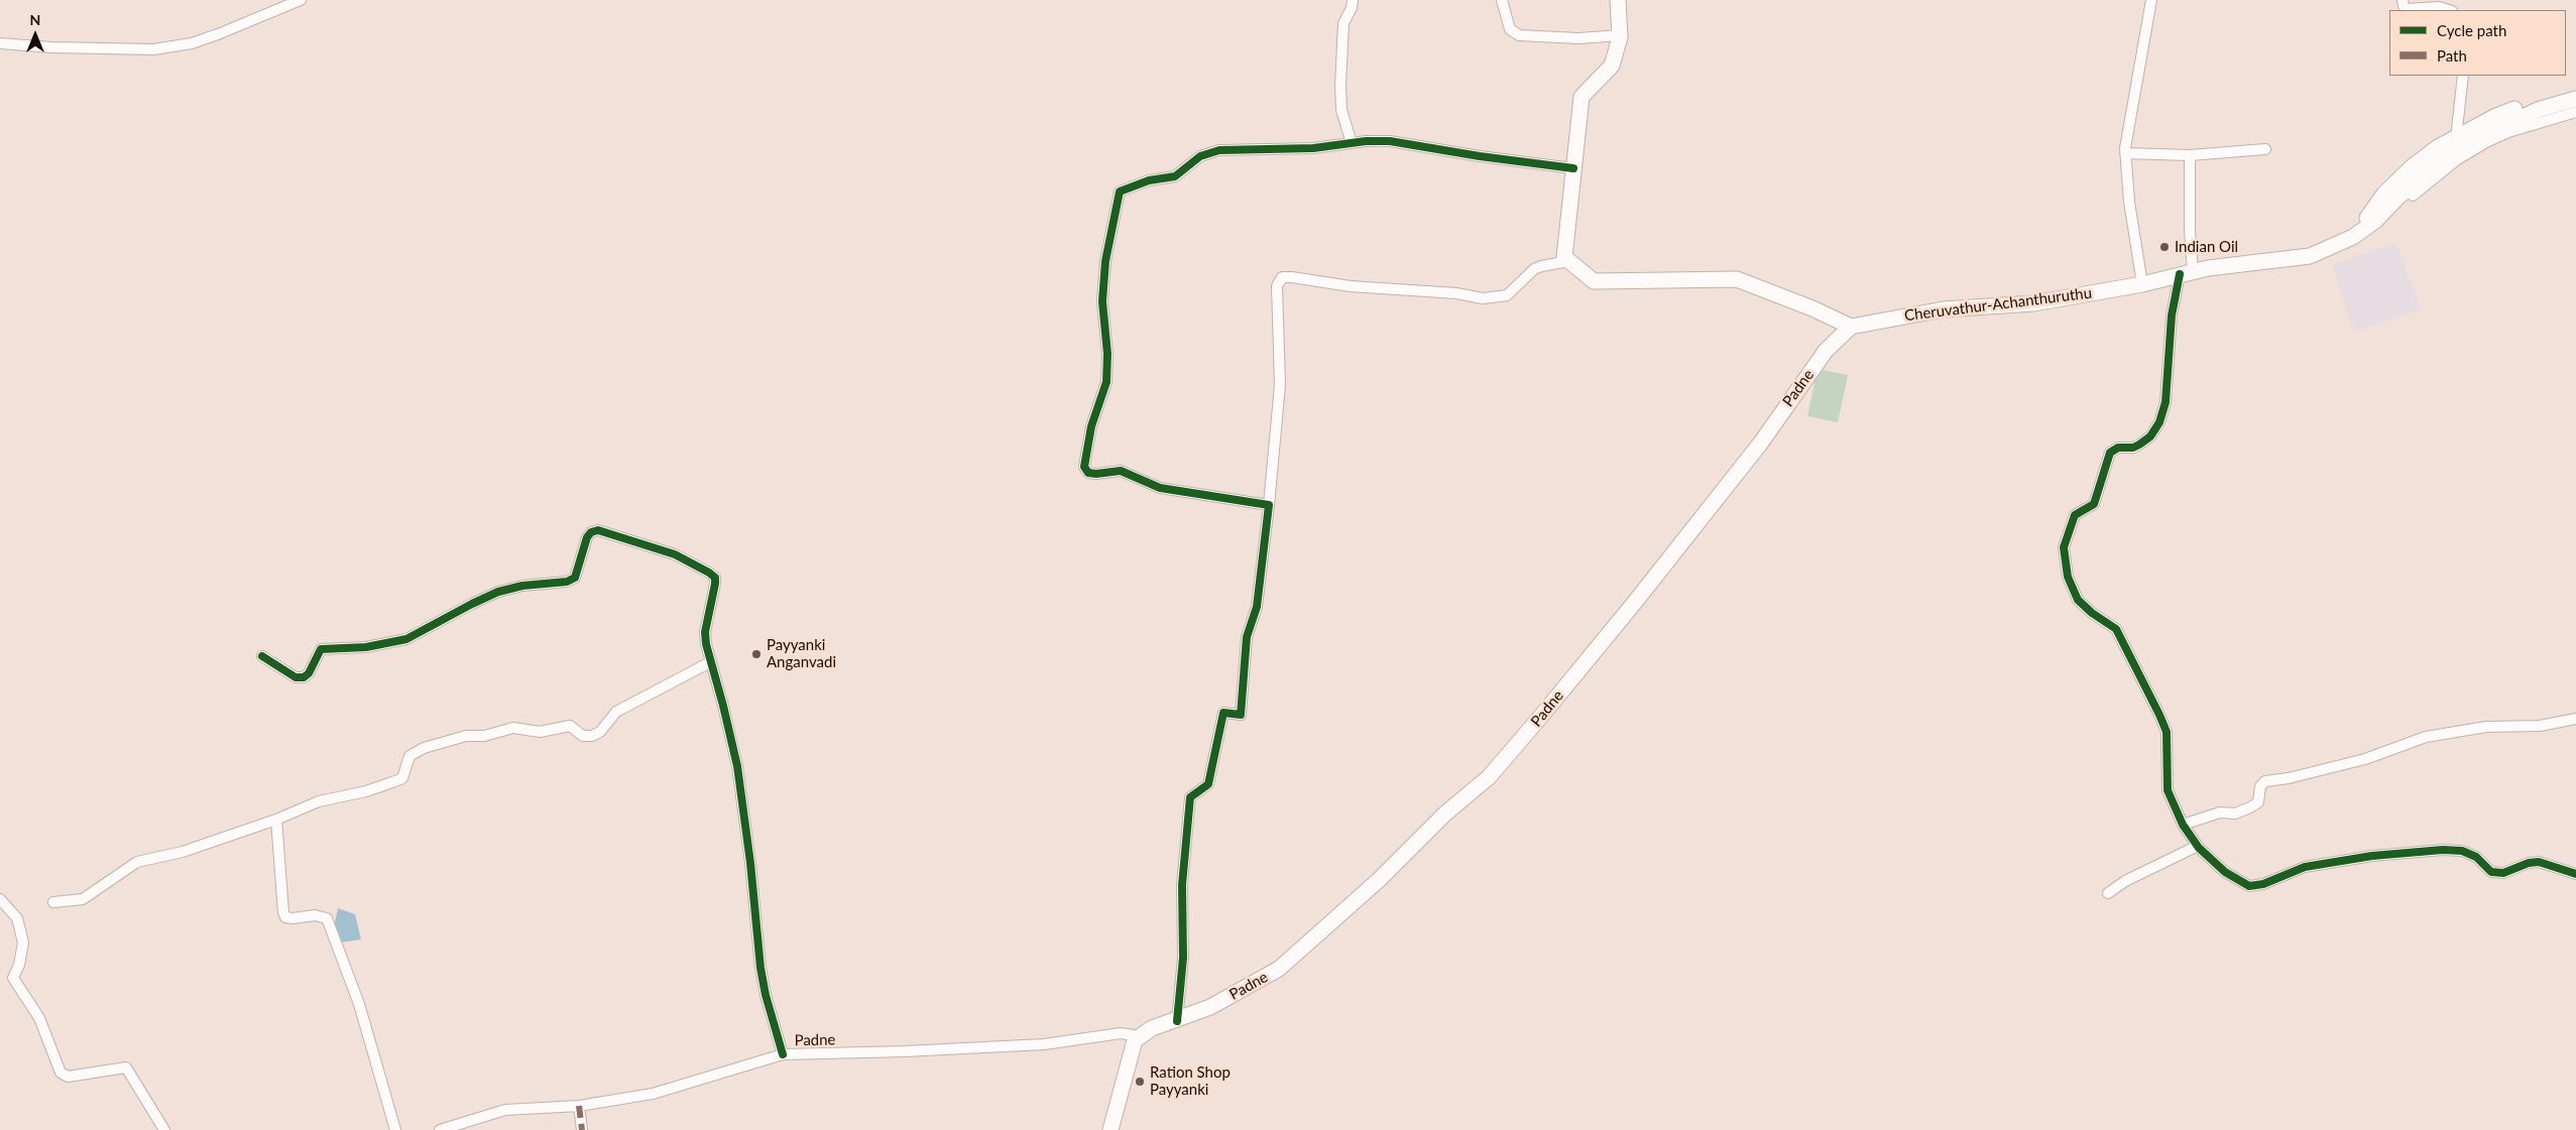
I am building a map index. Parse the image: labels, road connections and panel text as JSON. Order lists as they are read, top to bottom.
{
  "streets": {
    "main road": ["Cheruvathur-Achanthuruthu", "Padne"]
  },
  "crossings": [
    ["Cheruvathur-Achanthuruthu", "Padne"]
  ],
  "places": ["Indian Oil", "Payyanki Anganvadi", "Ration Shop Payyanki"],
  "legend": ["Cycle path", "Path"],
  "north": "top"
}
